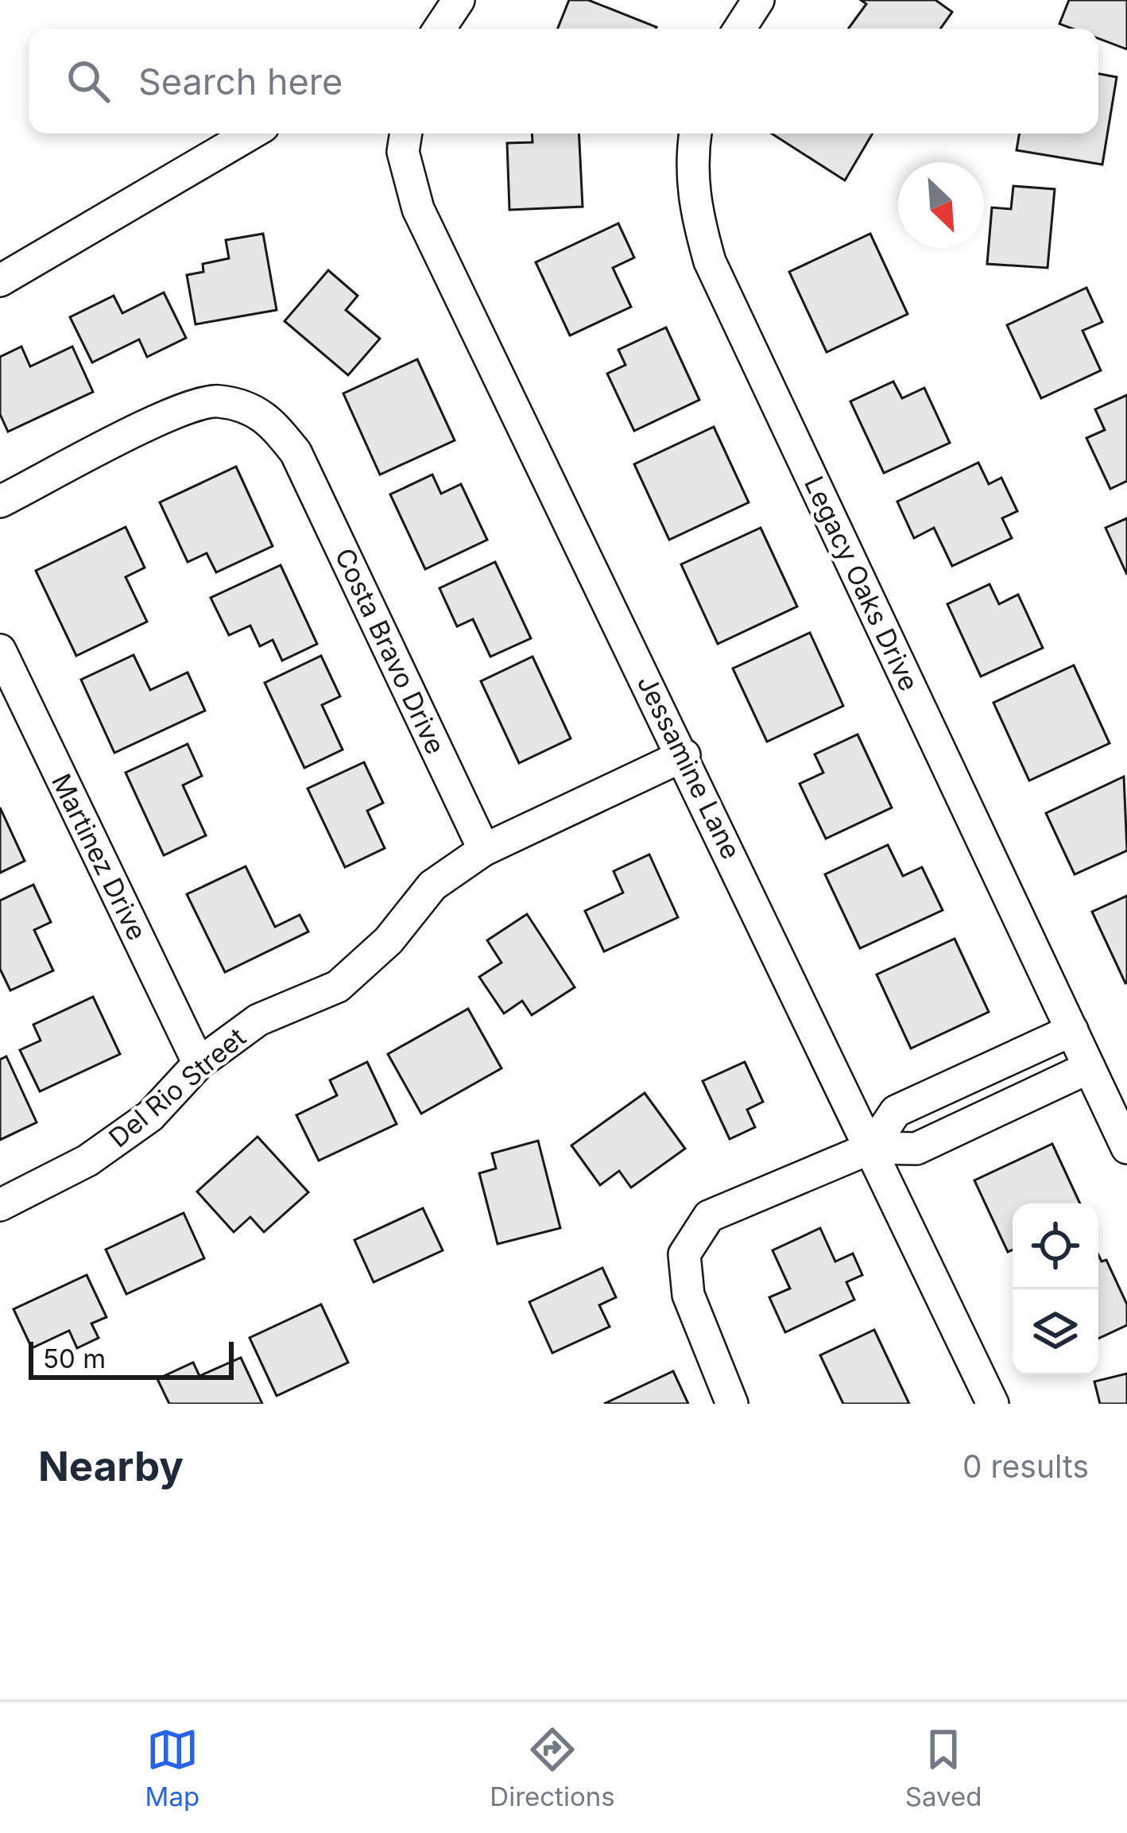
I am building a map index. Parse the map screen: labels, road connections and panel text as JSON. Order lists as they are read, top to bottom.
{
  "streets": {
    "street": [
      "Legacy Oaks Drive",
      "Costa Bravo Drive",
      "Jessamine Lane",
      "Martinez Drive",
      "Del Rio Street"
    ]
  },
  "crossings": [
    ["Costa Bravo Drive", "Del Rio Street"],
    ["Jessamine Lane", "Del Rio Street"],
    ["Martinez Drive", "Del Rio Street"]
  ],
  "scale_bar": "50 m",
  "north": "bottom right",
  "page": {
    "search": "Search here",
    "scale": "50 m",
    "heading": ["Nearby", "0 results"],
    "nav": ["Map", "Directions", "Saved"]
  }
}
